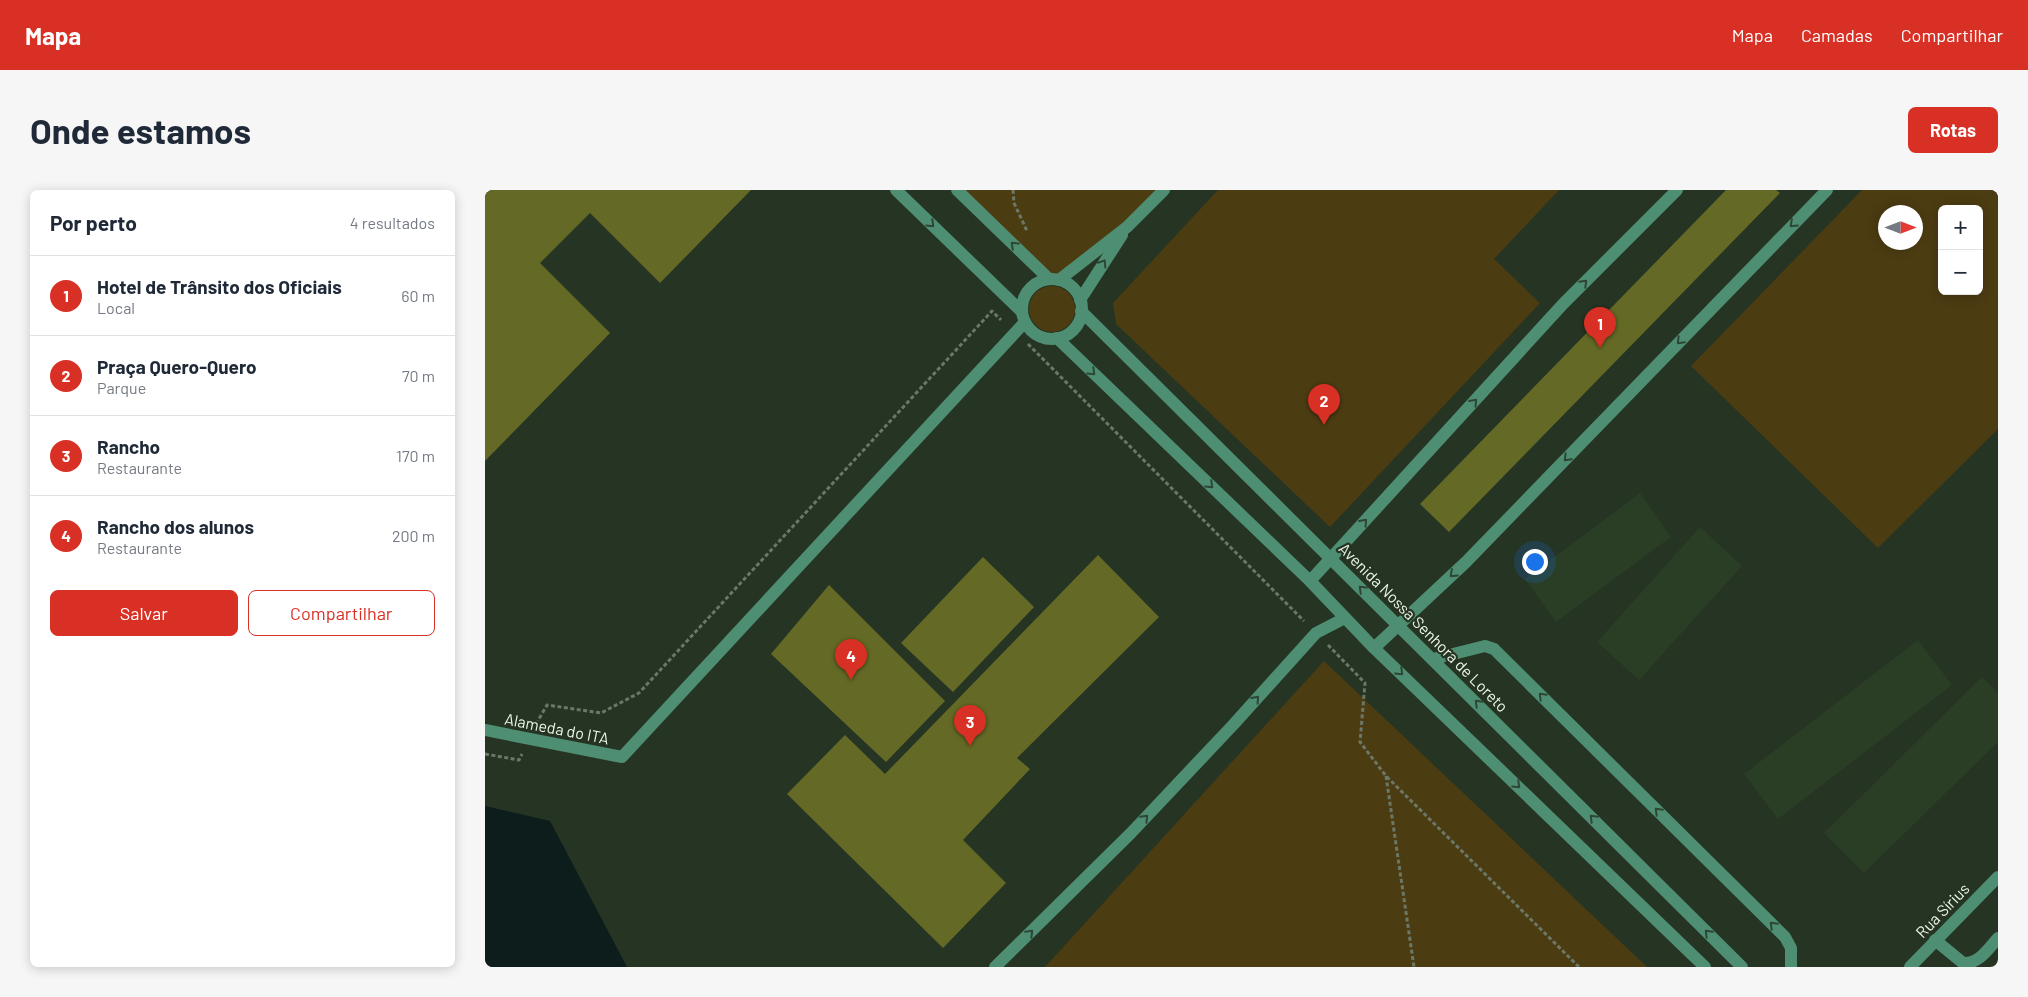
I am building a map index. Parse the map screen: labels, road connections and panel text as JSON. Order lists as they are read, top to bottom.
{
  "streets": {
    "lane": ["Avenida Nossa Senhora de Loreto", "Alameda do ITA", "Rua Sírius"]
  },
  "crossings": [
    ["Avenida Nossa Senhora de Loreto", "Alameda do ITA"]
  ],
  "north": "right",
  "page": {
    "header": "Mapa",
    "nav": ["Mapa", "Camadas", "Compartilhar"],
    "buttons": [
      "Rotas",
      ["Salvar", "Compartilhar"]
    ],
    "title": "Onde estamos",
    "heading": ["Por perto", "4 resultados"],
    "map_buttons": ["+", "−"],
    "list": [
      {
        "mark": "1",
        "name": "Hotel de Trânsito dos Oficiais",
        "note": "Local",
        "value": "60 m"
      },
      {
        "mark": "2",
        "name": "Praça Quero-Quero",
        "note": "Parque",
        "value": "70 m"
      },
      {
        "mark": "3",
        "name": "Rancho",
        "note": "Restaurante",
        "value": "170 m"
      },
      {
        "mark": "4",
        "name": "Rancho dos alunos",
        "note": "Restaurante",
        "value": "200 m"
      }
    ],
    "pins": [
      "1",
      "2",
      "4",
      "3"
    ]
  }
}
